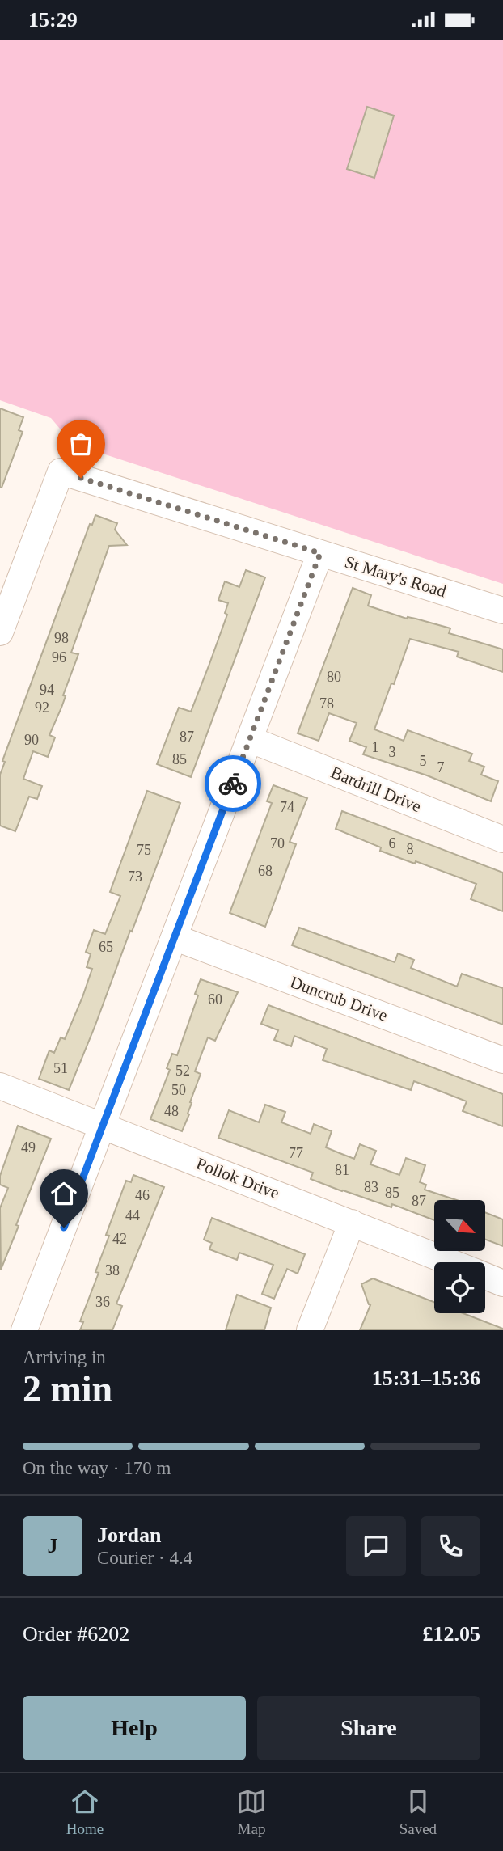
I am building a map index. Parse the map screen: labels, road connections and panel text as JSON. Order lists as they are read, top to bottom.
{
  "streets": {
    "street": [
      "St Mary's Road",
      "Bardrill Drive",
      "Duncrub Drive",
      "Pollok Drive"
    ]
  },
  "house_numbers": [
    "98",
    "96",
    "80",
    "94",
    "78",
    "92",
    "87",
    "90",
    "1",
    "3",
    "85",
    "5",
    "7",
    "74",
    "70",
    "6",
    "8",
    "75",
    "68",
    "73",
    "65",
    "60",
    "51",
    "52",
    "50",
    "48",
    "49",
    "77",
    "81",
    "83",
    "85",
    "46",
    "87",
    "44",
    "42",
    "38",
    "36"
  ],
  "north": "bottom right",
  "page": {
    "status": "15:29",
    "heading": ["2 min", "Arriving in", "15:31–15:36"],
    "panel": [
      "Jordan",
      "Courier · 4.4",
      "Order #6202",
      "£12.05"
    ],
    "bar": "On the way · 170 m",
    "round": "J",
    "buttons": ["Help", "Share"],
    "tabs": ["Home", "Map", "Saved"]
  }
}
